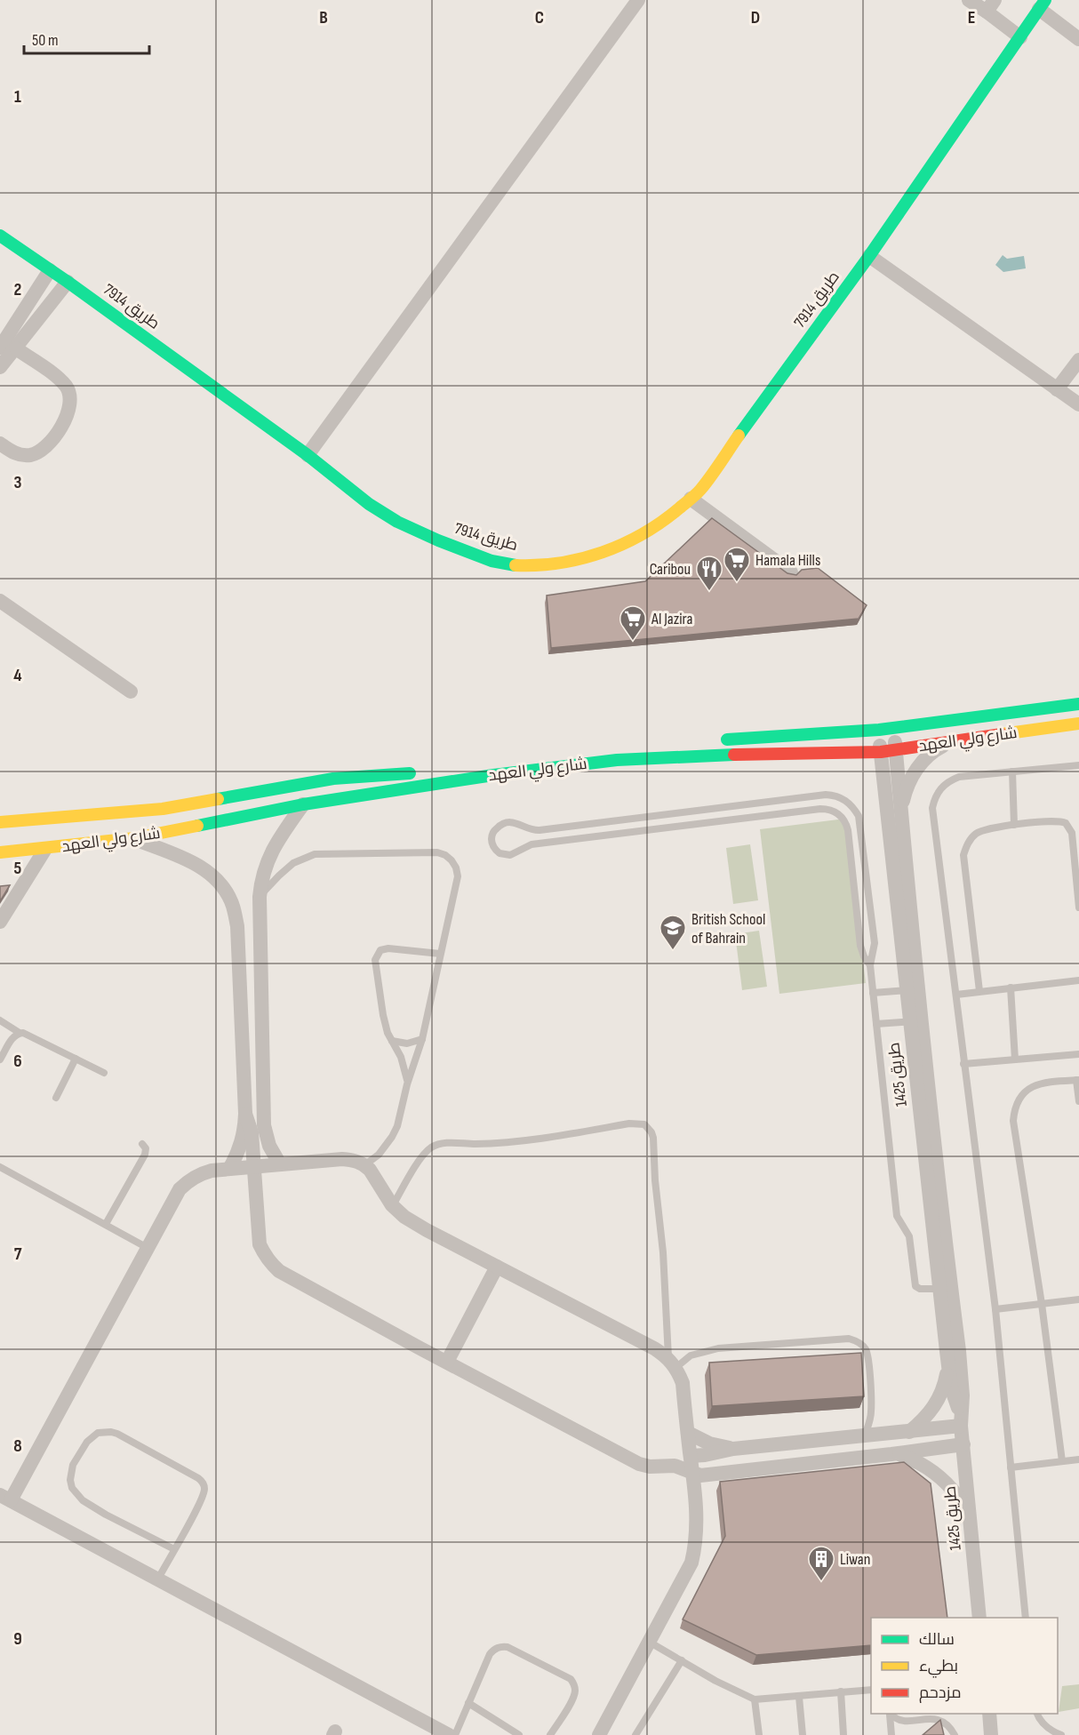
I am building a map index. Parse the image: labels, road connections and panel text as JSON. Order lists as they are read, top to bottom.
{
  "streets": {
    "main road": ["طريق 7914", "شارع ولي العهد"],
    "street": ["طريق 1425"]
  },
  "crossings": [
    ["شارع ولي العهد", "طريق 1425"]
  ],
  "places": {
    "supermarket": ["Hamala Hills", "Al Jazira"],
    "restaurant": ["Caribou"],
    "school or university": ["British School of Bahrain"],
    "building": ["Liwan"]
  },
  "legend": ["سالك", "بطيء", "مزدحم"],
  "scale_bar": "50 m",
  "grid": {
    "columns": [
      "B",
      "C",
      "D",
      "E"
    ],
    "rows": [
      "1",
      "2",
      "3",
      "4",
      "5",
      "6",
      "7",
      "8",
      "9"
    ]
  }
}
